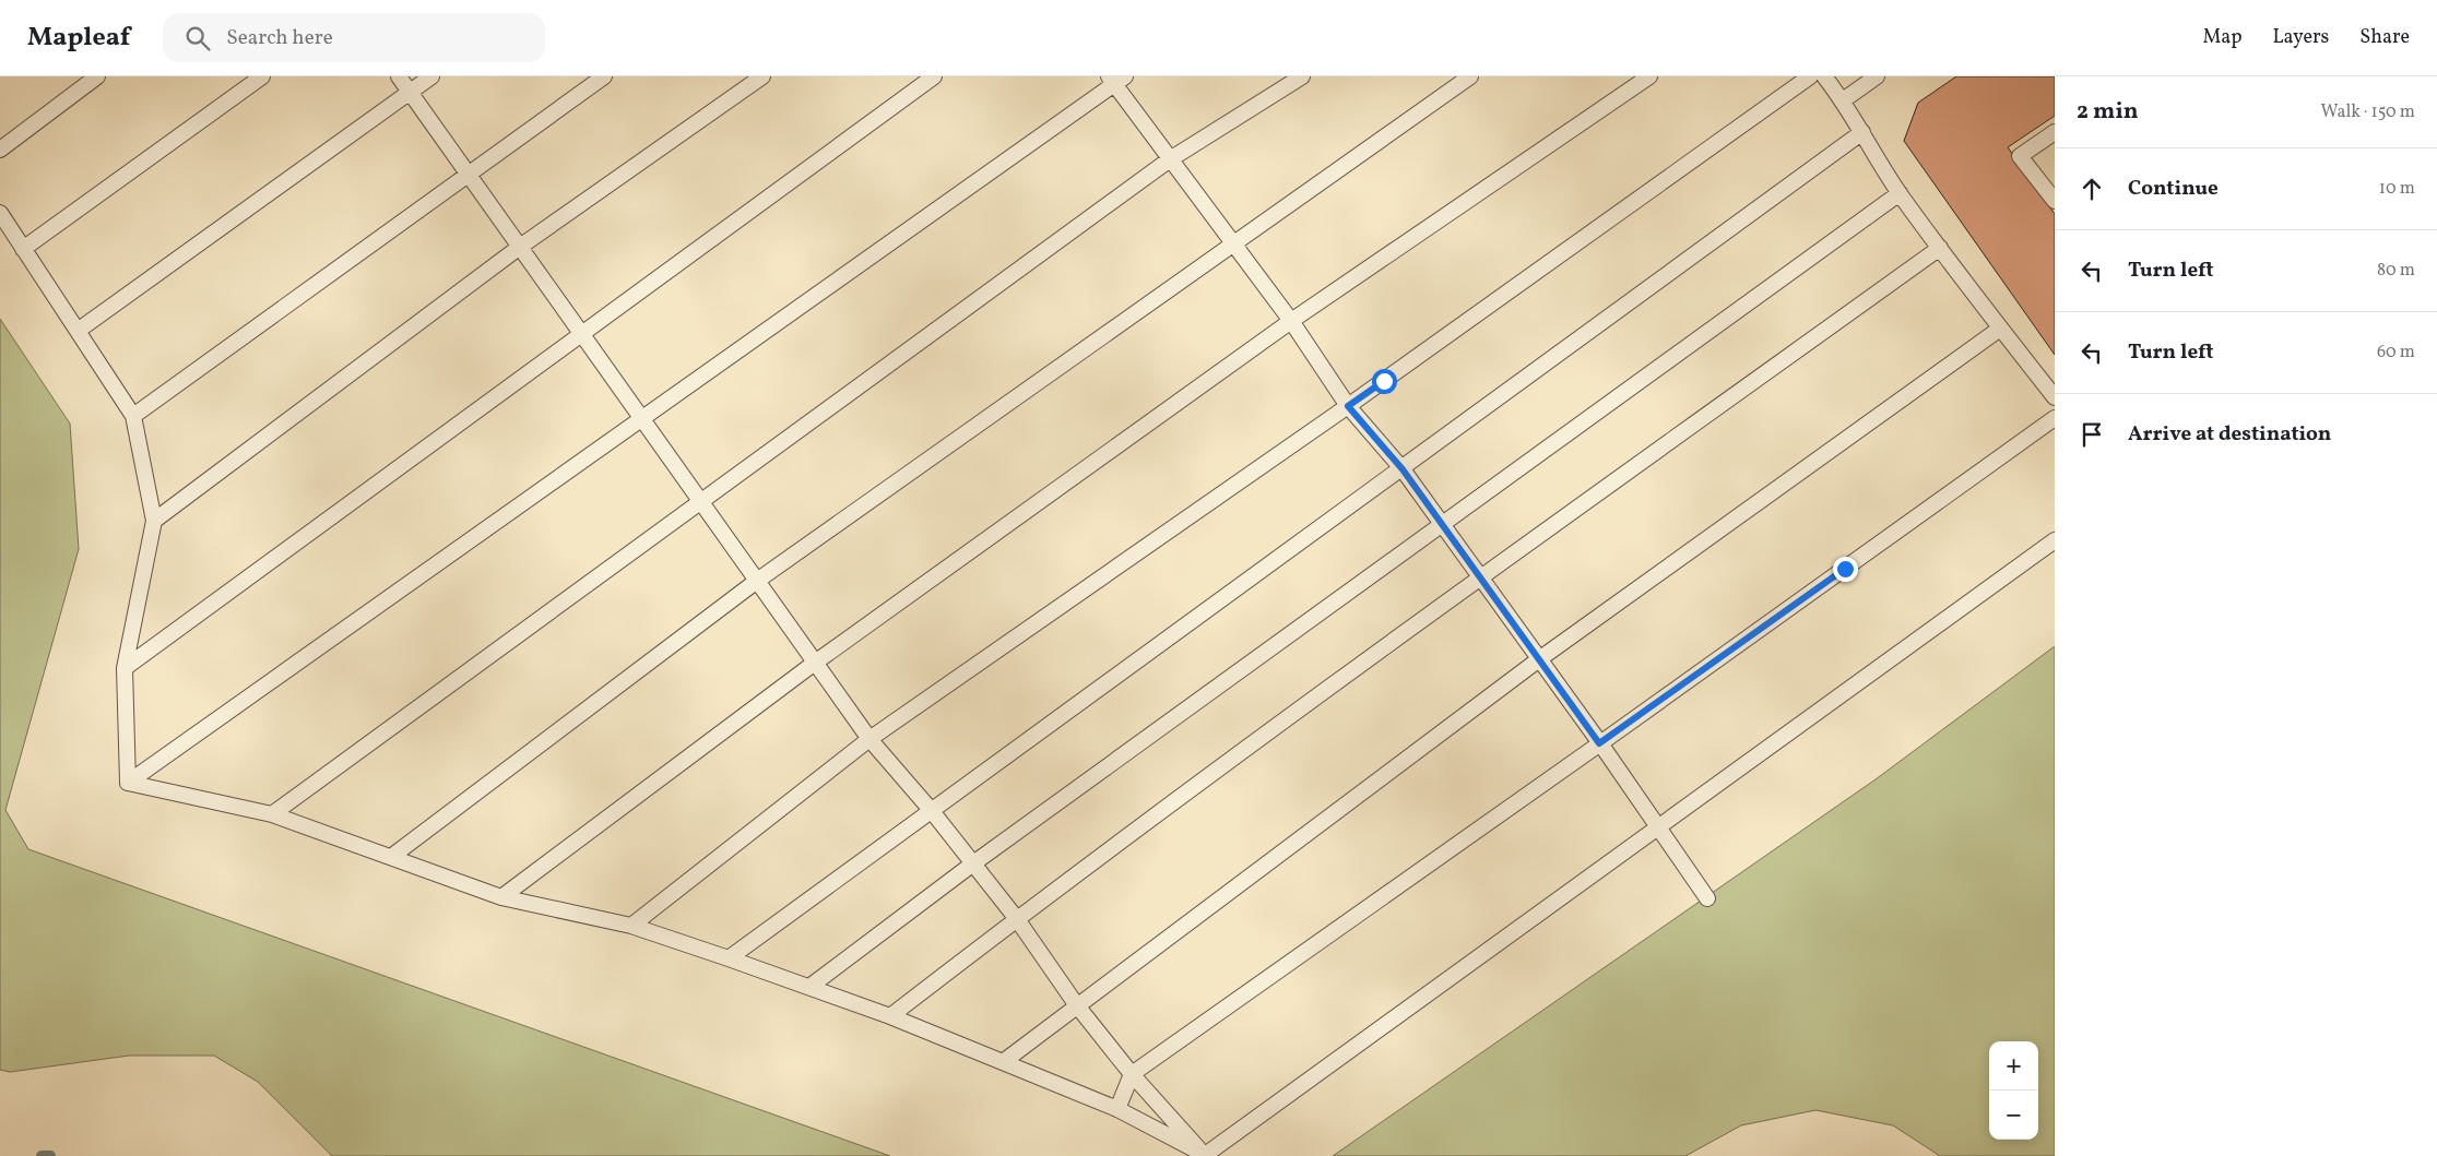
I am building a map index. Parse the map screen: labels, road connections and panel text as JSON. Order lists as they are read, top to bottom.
{
  "page": {
    "header": "Mapleaf",
    "search": "Search here",
    "nav": ["Map", "Layers", "Share"],
    "heading": ["2 min", "Walk · 150 m"],
    "list": [
      ["Continue", "10 m"],
      ["Turn left", "80 m"],
      ["Turn left", "60 m"],
      "Arrive at destination"
    ],
    "map_buttons": ["+", "−"]
  }
}
